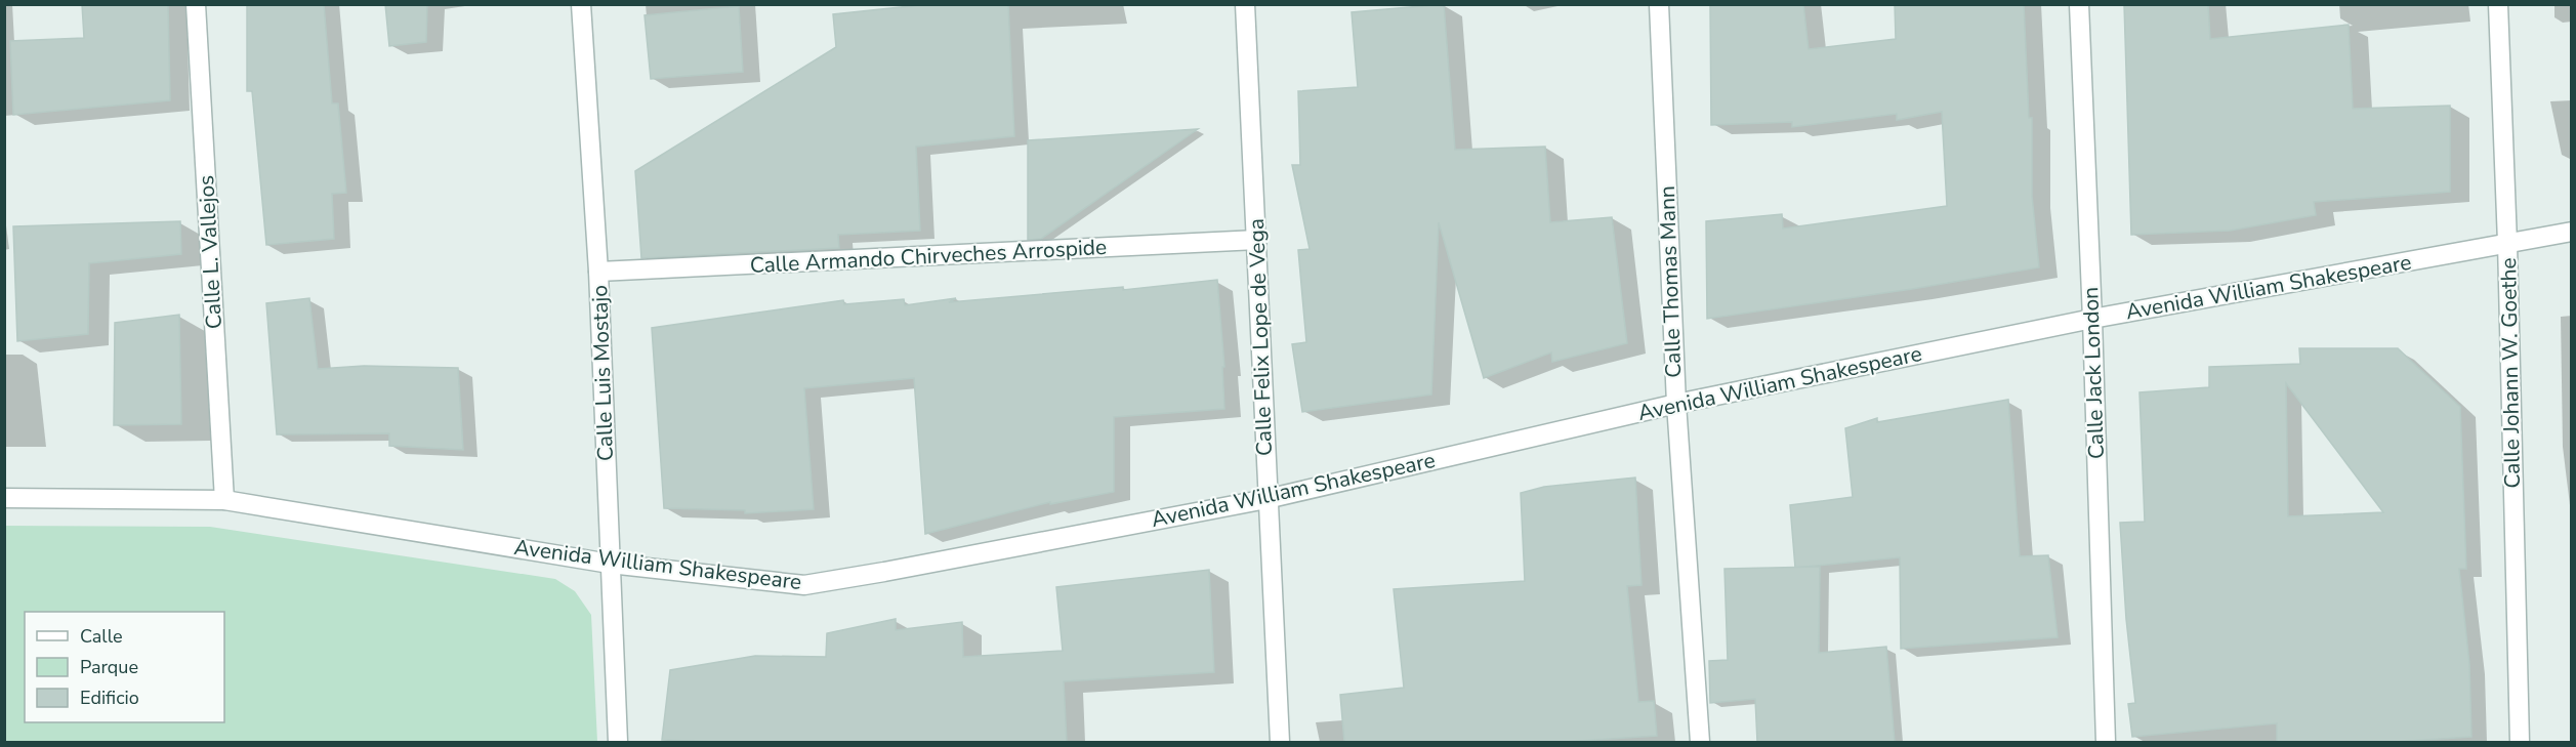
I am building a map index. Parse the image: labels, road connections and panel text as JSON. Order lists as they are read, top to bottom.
{
  "streets": {
    "street": [
      "Calle L. Vallejos",
      "Calle Armando Chirveches Arrospide",
      "Calle Thomas Mann",
      "Avenida William Shakespeare",
      "Calle Felix Lope de Vega",
      "Calle Luis Mostajo",
      "Calle Jack London",
      "Calle Johann W. Goethe"
    ]
  },
  "crossings": [
    ["Calle L. Vallejos", "Avenida William Shakespeare"],
    ["Calle Armando Chirveches Arrospide", "Calle Felix Lope de Vega"],
    ["Calle Armando Chirveches Arrospide", "Calle Luis Mostajo"],
    ["Calle Thomas Mann", "Avenida William Shakespeare"],
    ["Avenida William Shakespeare", "Calle Felix Lope de Vega"],
    ["Avenida William Shakespeare", "Calle Luis Mostajo"],
    ["Avenida William Shakespeare", "Calle Jack London"],
    ["Avenida William Shakespeare", "Calle Johann W. Goethe"]
  ],
  "legend": ["Calle", "Parque", "Edificio"]
}
